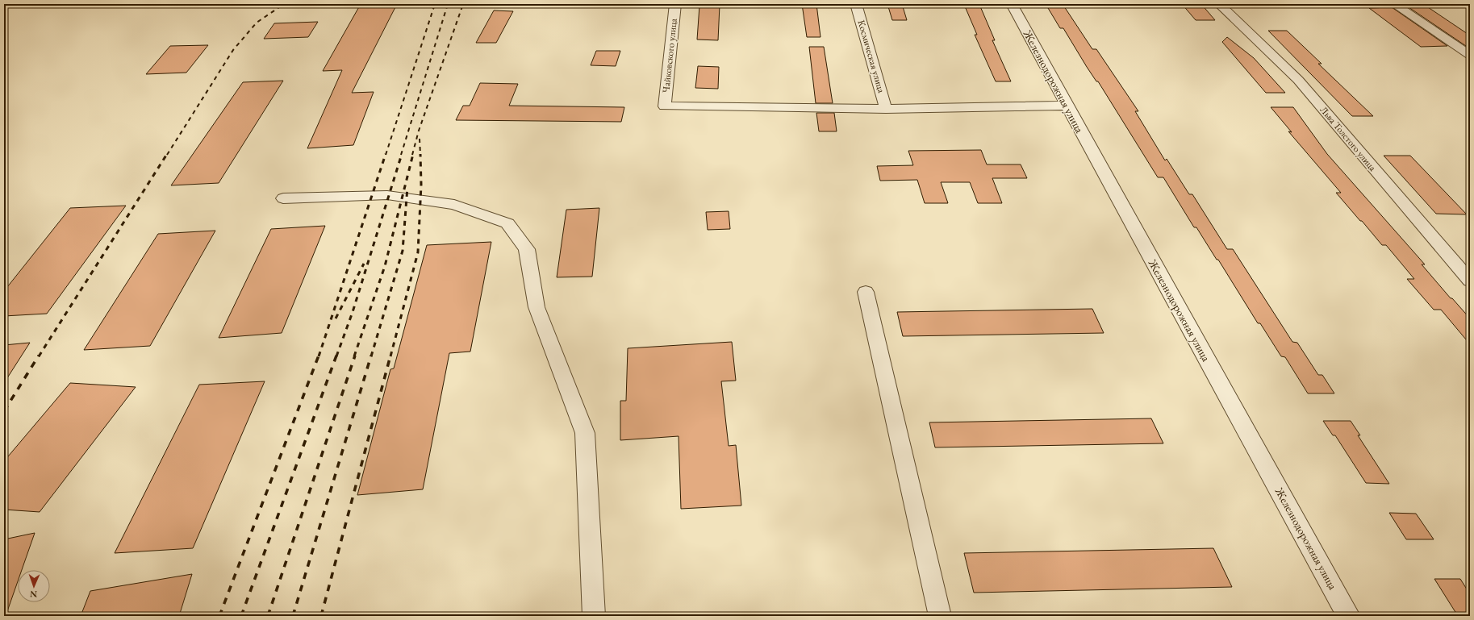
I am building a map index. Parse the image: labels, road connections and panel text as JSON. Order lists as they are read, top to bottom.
{
  "streets": {
    "street": [
      "Чайковского улица",
      "Космическая улица",
      "Железнодорожная улица",
      "Льва Толстого улица"
    ]
  },
  "crossings": [
    ["Чайковского улица", "Космическая улица"]
  ],
  "north": "bottom"
}
